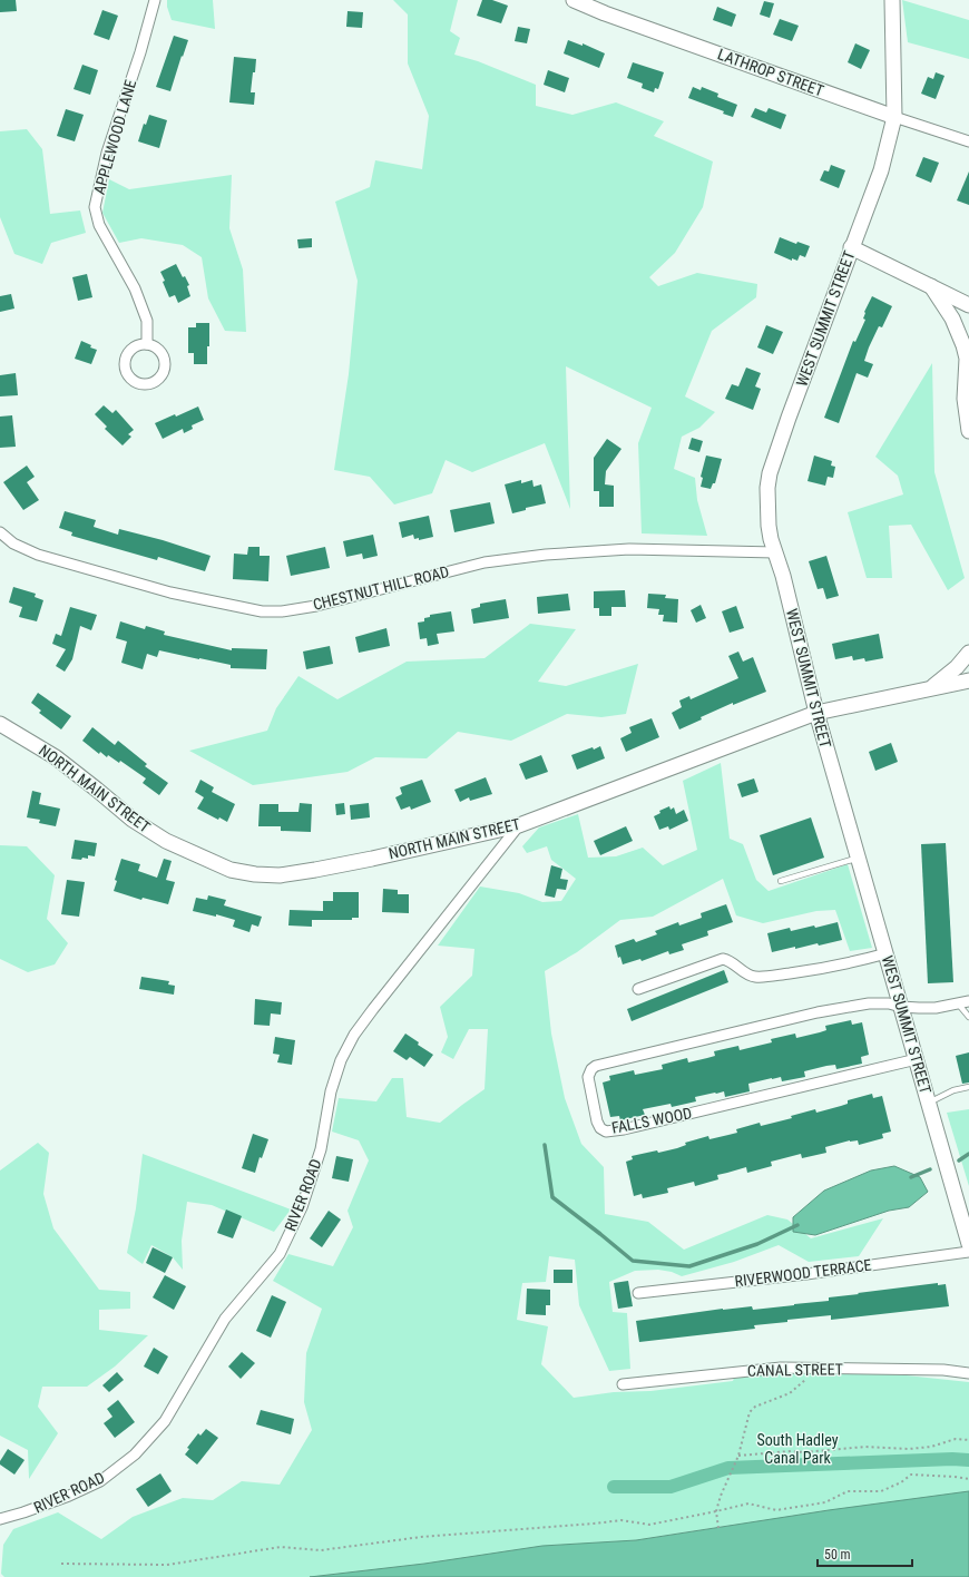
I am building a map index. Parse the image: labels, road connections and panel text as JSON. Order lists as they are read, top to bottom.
{
  "streets": {
    "street": [
      "LATHROP STREET",
      "APPLEWOOD LANE",
      "WEST SUMMIT STREET",
      "CHESTNUT HILL ROAD",
      "NORTH MAIN STREET",
      "FALLS WOOD",
      "RIVER ROAD",
      "RIVERWOOD TERRACE",
      "CANAL STREET"
    ]
  },
  "crossings": [
    ["LATHROP STREET", "WEST SUMMIT STREET"],
    ["WEST SUMMIT STREET", "CHESTNUT HILL ROAD"],
    ["WEST SUMMIT STREET", "NORTH MAIN STREET"],
    ["WEST SUMMIT STREET", "FALLS WOOD"],
    ["NORTH MAIN STREET", "RIVER ROAD"]
  ],
  "parks": ["South Hadley Canal Park"],
  "scale_bar": "50 m"
}
